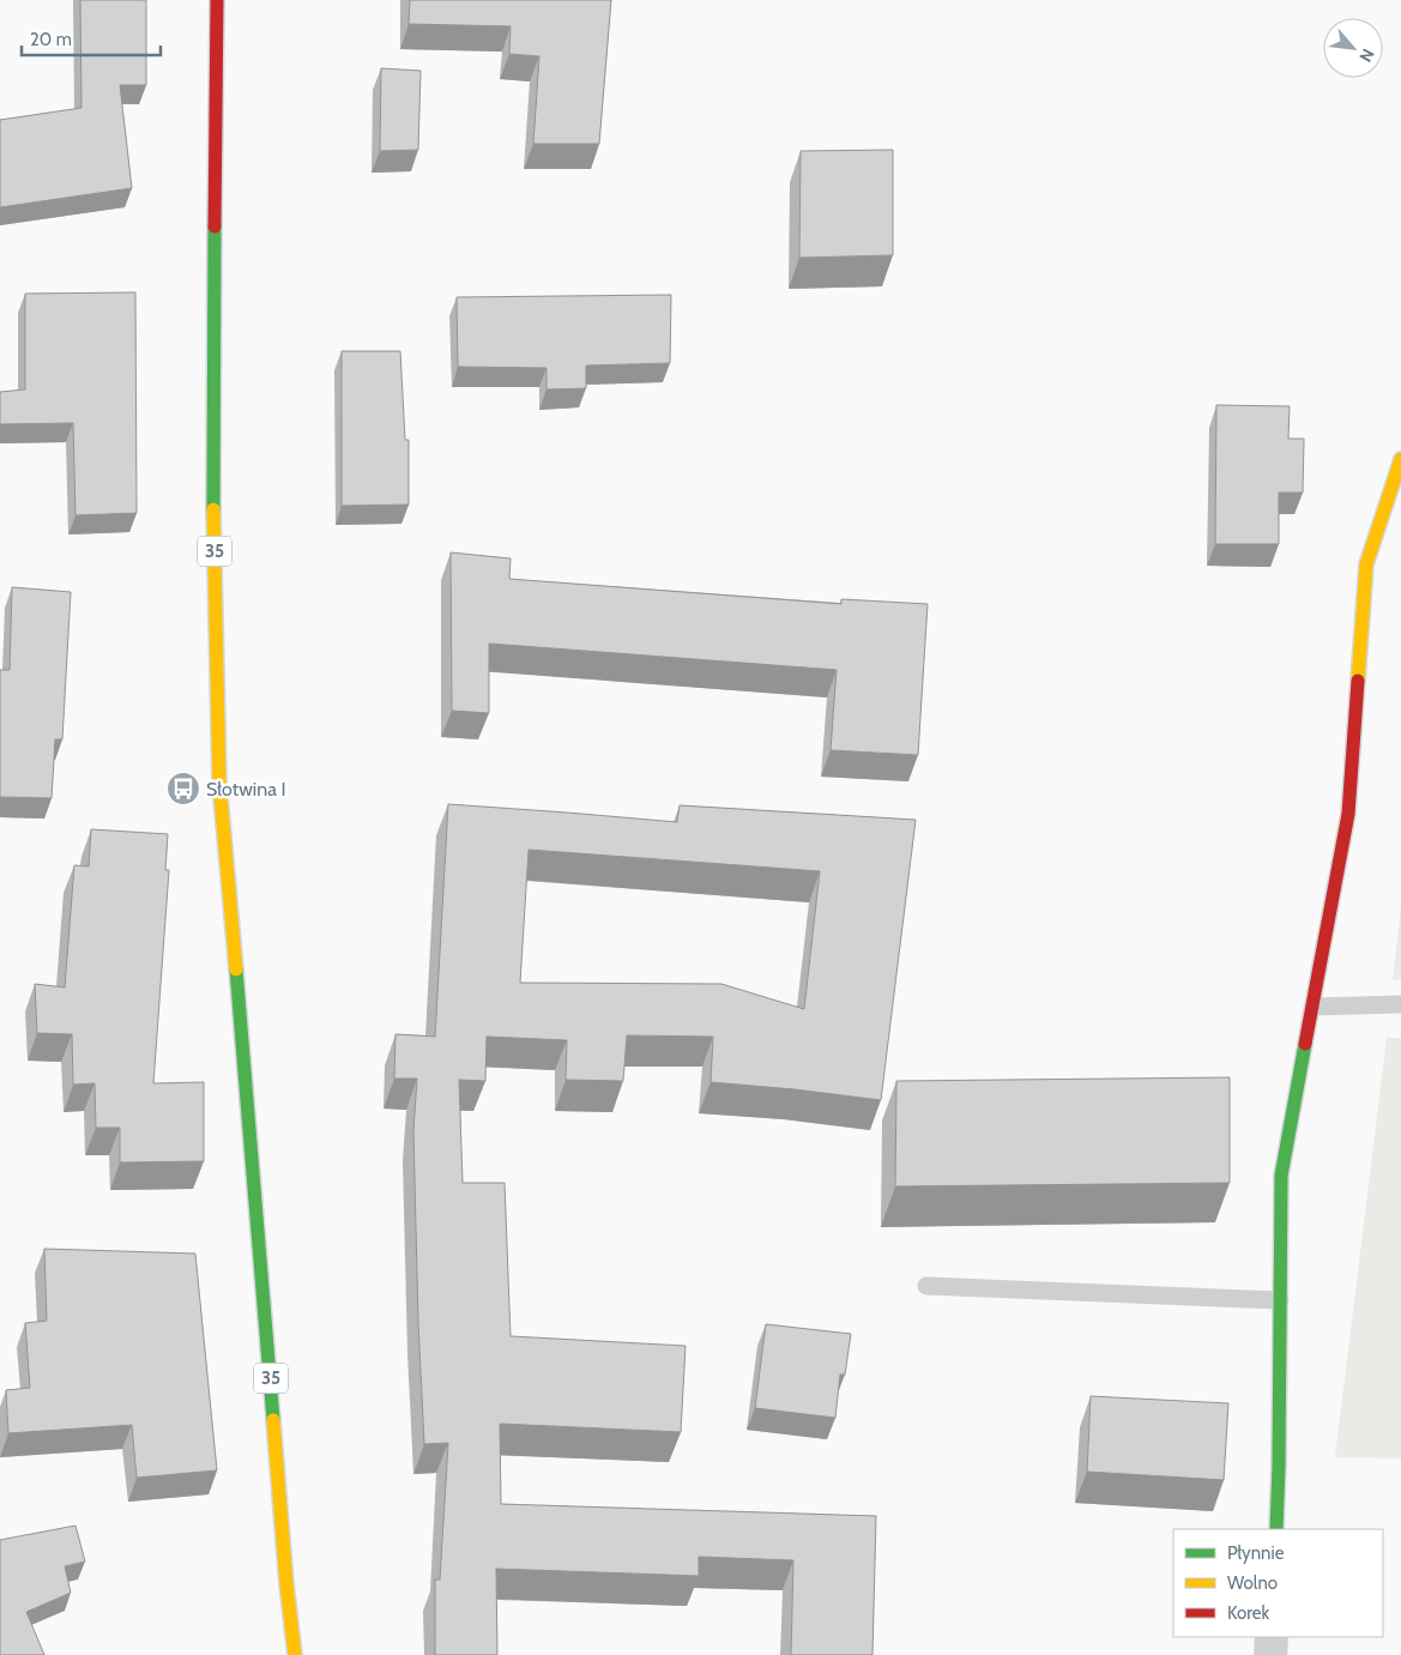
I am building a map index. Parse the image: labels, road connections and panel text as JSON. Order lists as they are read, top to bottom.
{
  "streets": {
    "main road": ["35"]
  },
  "places": {
    "bus stop": ["Słotwina I"]
  },
  "legend": ["Płynnie", "Wolno", "Korek"],
  "scale_bar": "20 m",
  "north": "bottom right"
}
